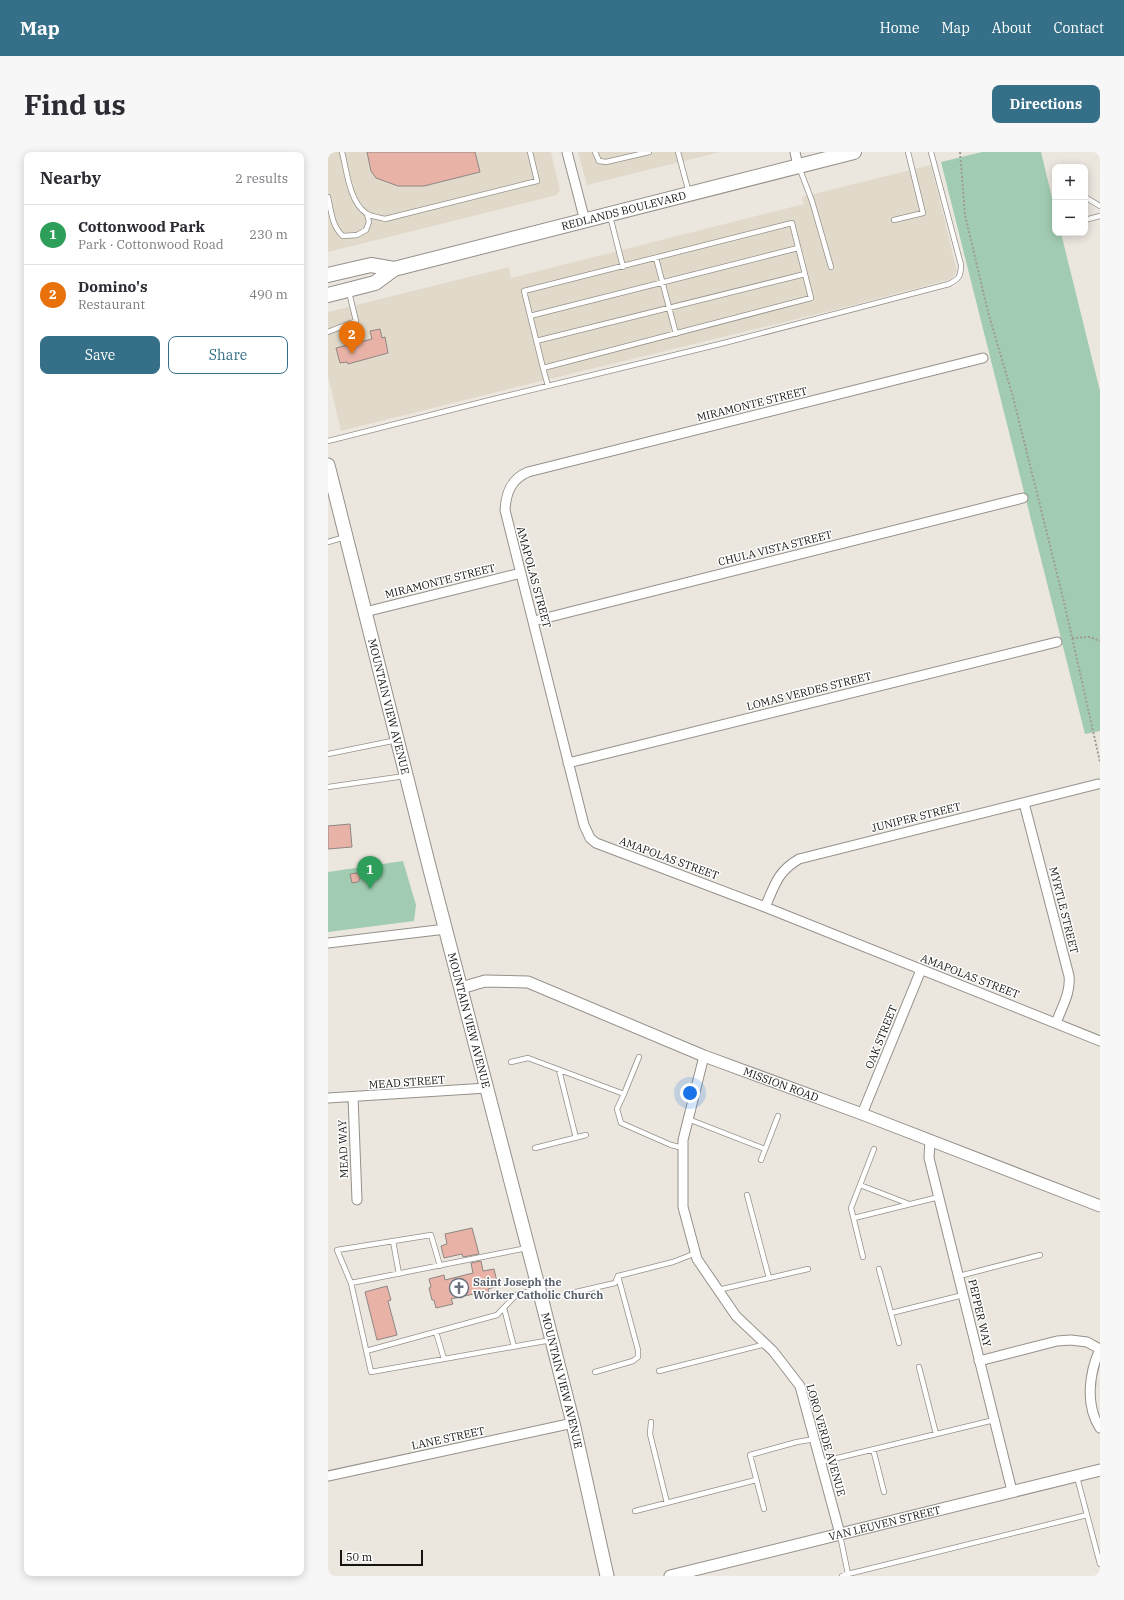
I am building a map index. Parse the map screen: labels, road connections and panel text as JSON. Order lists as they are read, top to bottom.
{
  "streets": {
    "main road": ["REDLANDS BOULEVARD", "MOUNTAIN VIEW AVENUE"],
    "street": [
      "MIRAMONTE STREET",
      "CHULA VISTA STREET",
      "AMAPOLAS STREET",
      "LOMAS VERDES STREET",
      "JUNIPER STREET",
      "MYRTLE STREET",
      "OAK STREET",
      "MEAD STREET",
      "MISSION ROAD",
      "MEAD WAY",
      "PEPPER WAY",
      "LANE STREET",
      "LORO VERDE AVENUE",
      "VAN LEUVEN STREET"
    ]
  },
  "crossings": [
    ["MIRAMONTE STREET", "AMAPOLAS STREET"],
    ["MIRAMONTE STREET", "MOUNTAIN VIEW AVENUE"],
    ["CHULA VISTA STREET", "AMAPOLAS STREET"],
    ["AMAPOLAS STREET", "LOMAS VERDES STREET"],
    ["AMAPOLAS STREET", "JUNIPER STREET"],
    ["AMAPOLAS STREET", "MYRTLE STREET"],
    ["AMAPOLAS STREET", "OAK STREET"],
    ["MOUNTAIN VIEW AVENUE", "MEAD STREET"],
    ["MOUNTAIN VIEW AVENUE", "MISSION ROAD"],
    ["MOUNTAIN VIEW AVENUE", "LANE STREET"],
    ["JUNIPER STREET", "MYRTLE STREET"],
    ["OAK STREET", "MISSION ROAD"],
    ["MEAD STREET", "MEAD WAY"],
    ["MISSION ROAD", "PEPPER WAY"],
    ["MISSION ROAD", "LORO VERDE AVENUE"],
    ["PEPPER WAY", "VAN LEUVEN STREET"],
    ["LORO VERDE AVENUE", "VAN LEUVEN STREET"]
  ],
  "places": {
    "church": ["Saint Joseph the Worker Catholic Church"]
  },
  "scale_bar": "50 m",
  "page": {
    "header": "Map",
    "nav": [
      "Home",
      "Map",
      "About",
      "Contact"
    ],
    "buttons": [
      "Directions",
      ["Save", "Share"]
    ],
    "title": "Find us",
    "heading": ["Nearby", "2 results"],
    "map_buttons": ["+", "−"],
    "list": [
      {
        "mark": "1",
        "name": "Cottonwood Park",
        "note": "Park · Cottonwood Road",
        "value": "230 m"
      },
      {
        "mark": "2",
        "name": "Domino's",
        "note": "Restaurant",
        "value": "490 m"
      }
    ],
    "pins": ["2", "1"],
    "scale": "50 m"
  }
}
